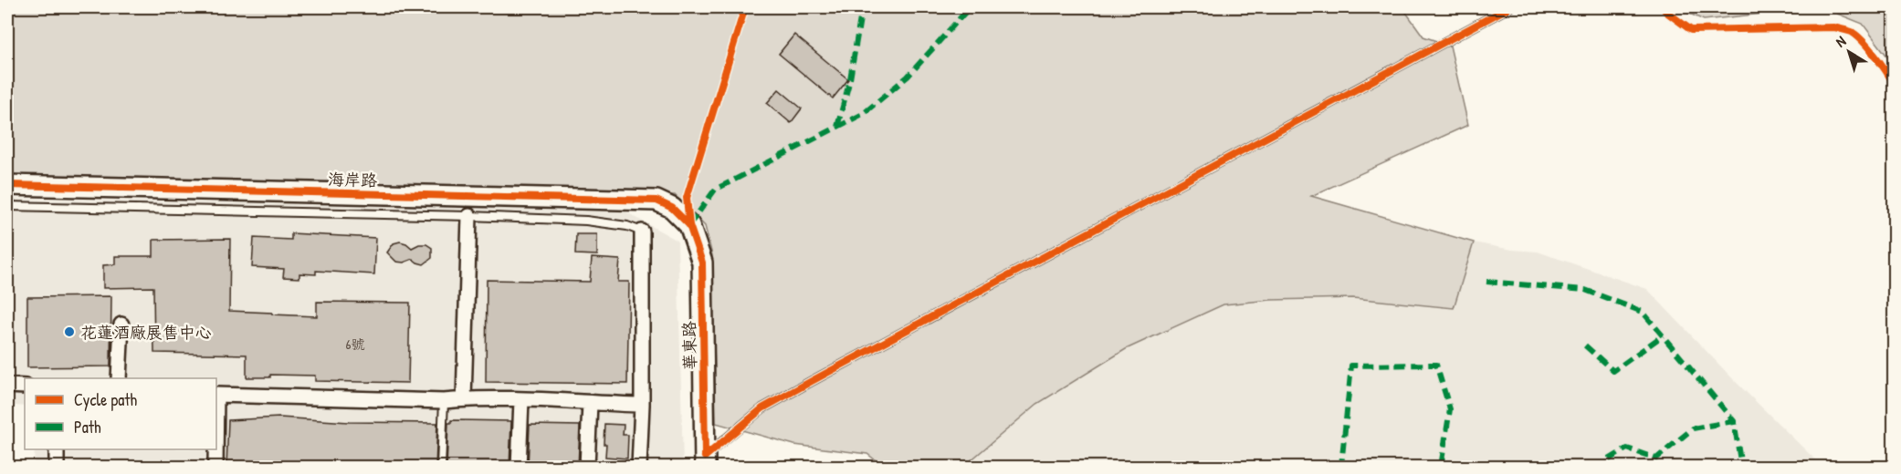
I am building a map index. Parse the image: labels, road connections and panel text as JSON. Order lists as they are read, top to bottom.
{
  "streets": {
    "main road": ["海岸路", "華東路"]
  },
  "crossings": [
    ["海岸路", "華東路"]
  ],
  "places": ["花蓮酒廠展售中心"],
  "house_numbers": ["6號"],
  "legend": ["Cycle path", "Path"],
  "north": "top left"
}
